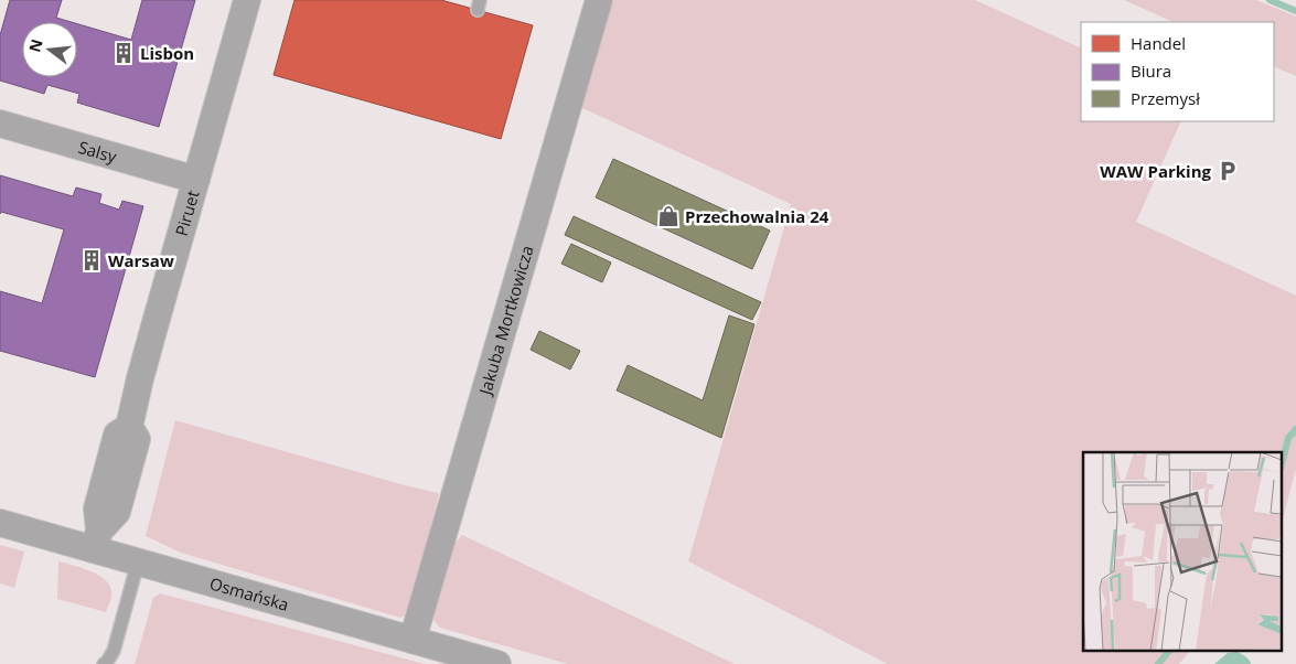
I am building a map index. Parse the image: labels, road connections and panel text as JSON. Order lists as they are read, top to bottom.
{
  "streets": {
    "street": [
      "Salsy",
      "Piruet",
      "Jakuba Mortkowicza",
      "Osmańska"
    ]
  },
  "crossings": [
    ["Salsy", "Piruet"],
    ["Piruet", "Osmańska"],
    ["Jakuba Mortkowicza", "Osmańska"]
  ],
  "places": {
    "building": ["Lisbon", "Warsaw"],
    "parking": ["WAW Parking"],
    "shop": ["Przechowalnia 24"]
  },
  "legend": ["Handel", "Biura", "Przemysł"],
  "north": "left"
}
